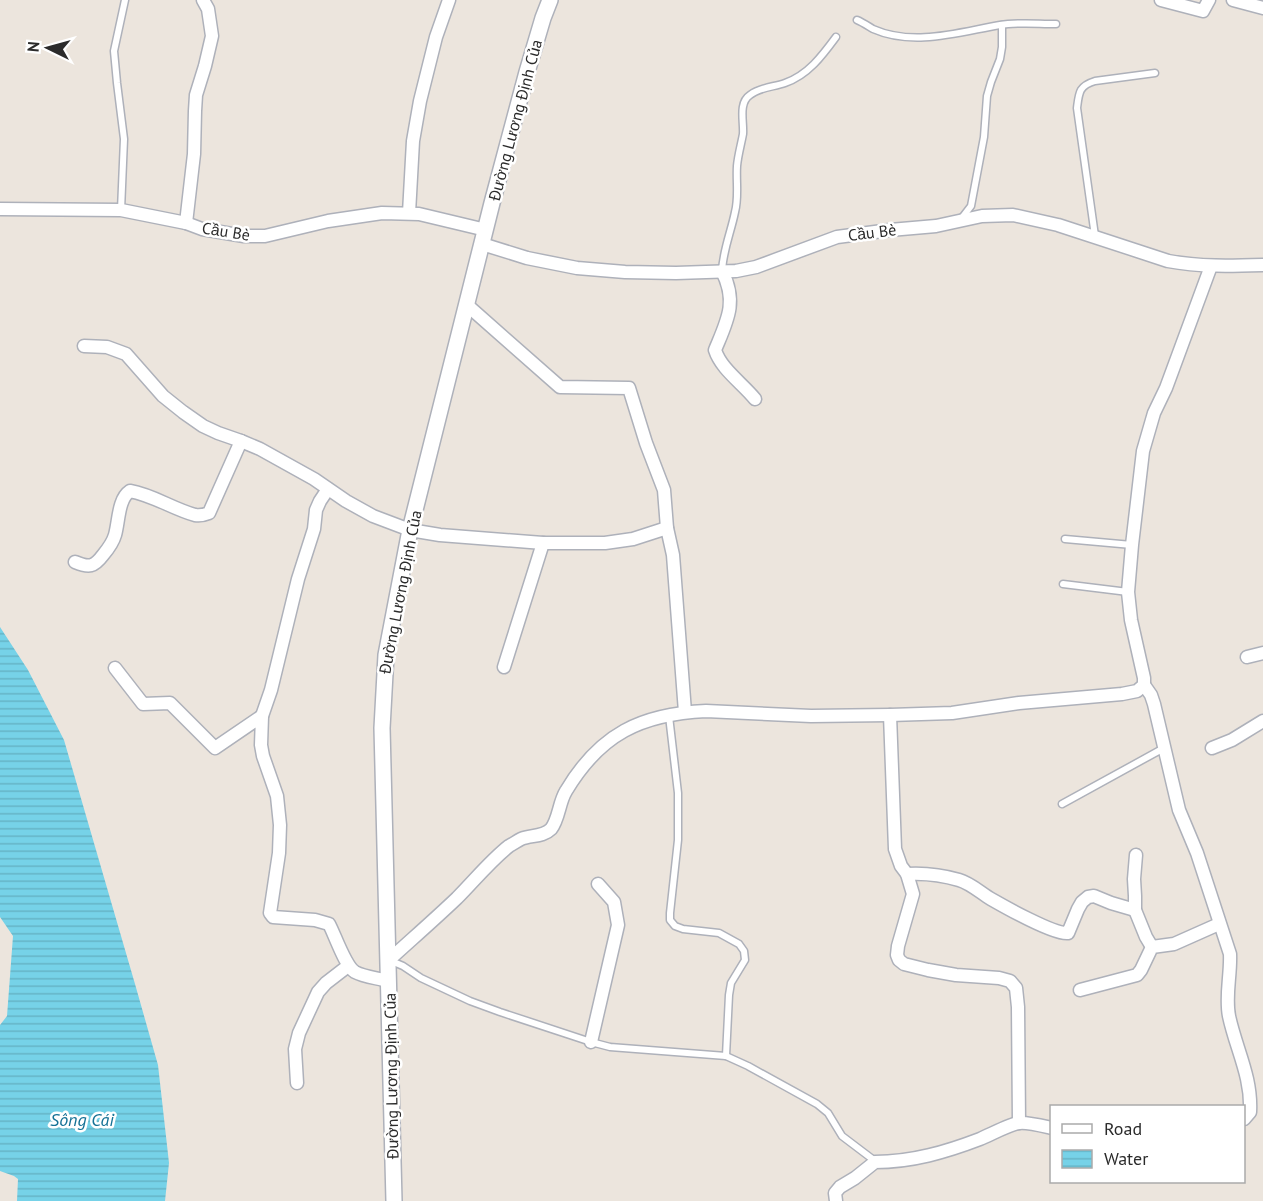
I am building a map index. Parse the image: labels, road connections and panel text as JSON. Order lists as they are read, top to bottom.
{
  "streets": {
    "street": ["Đường Lương Định Của", "Cầu Bè"]
  },
  "crossings": [
    ["Đường Lương Định Của", "Cầu Bè"]
  ],
  "water": ["Sông Cái"],
  "legend": ["Road", "Water"],
  "north": "left"
}
